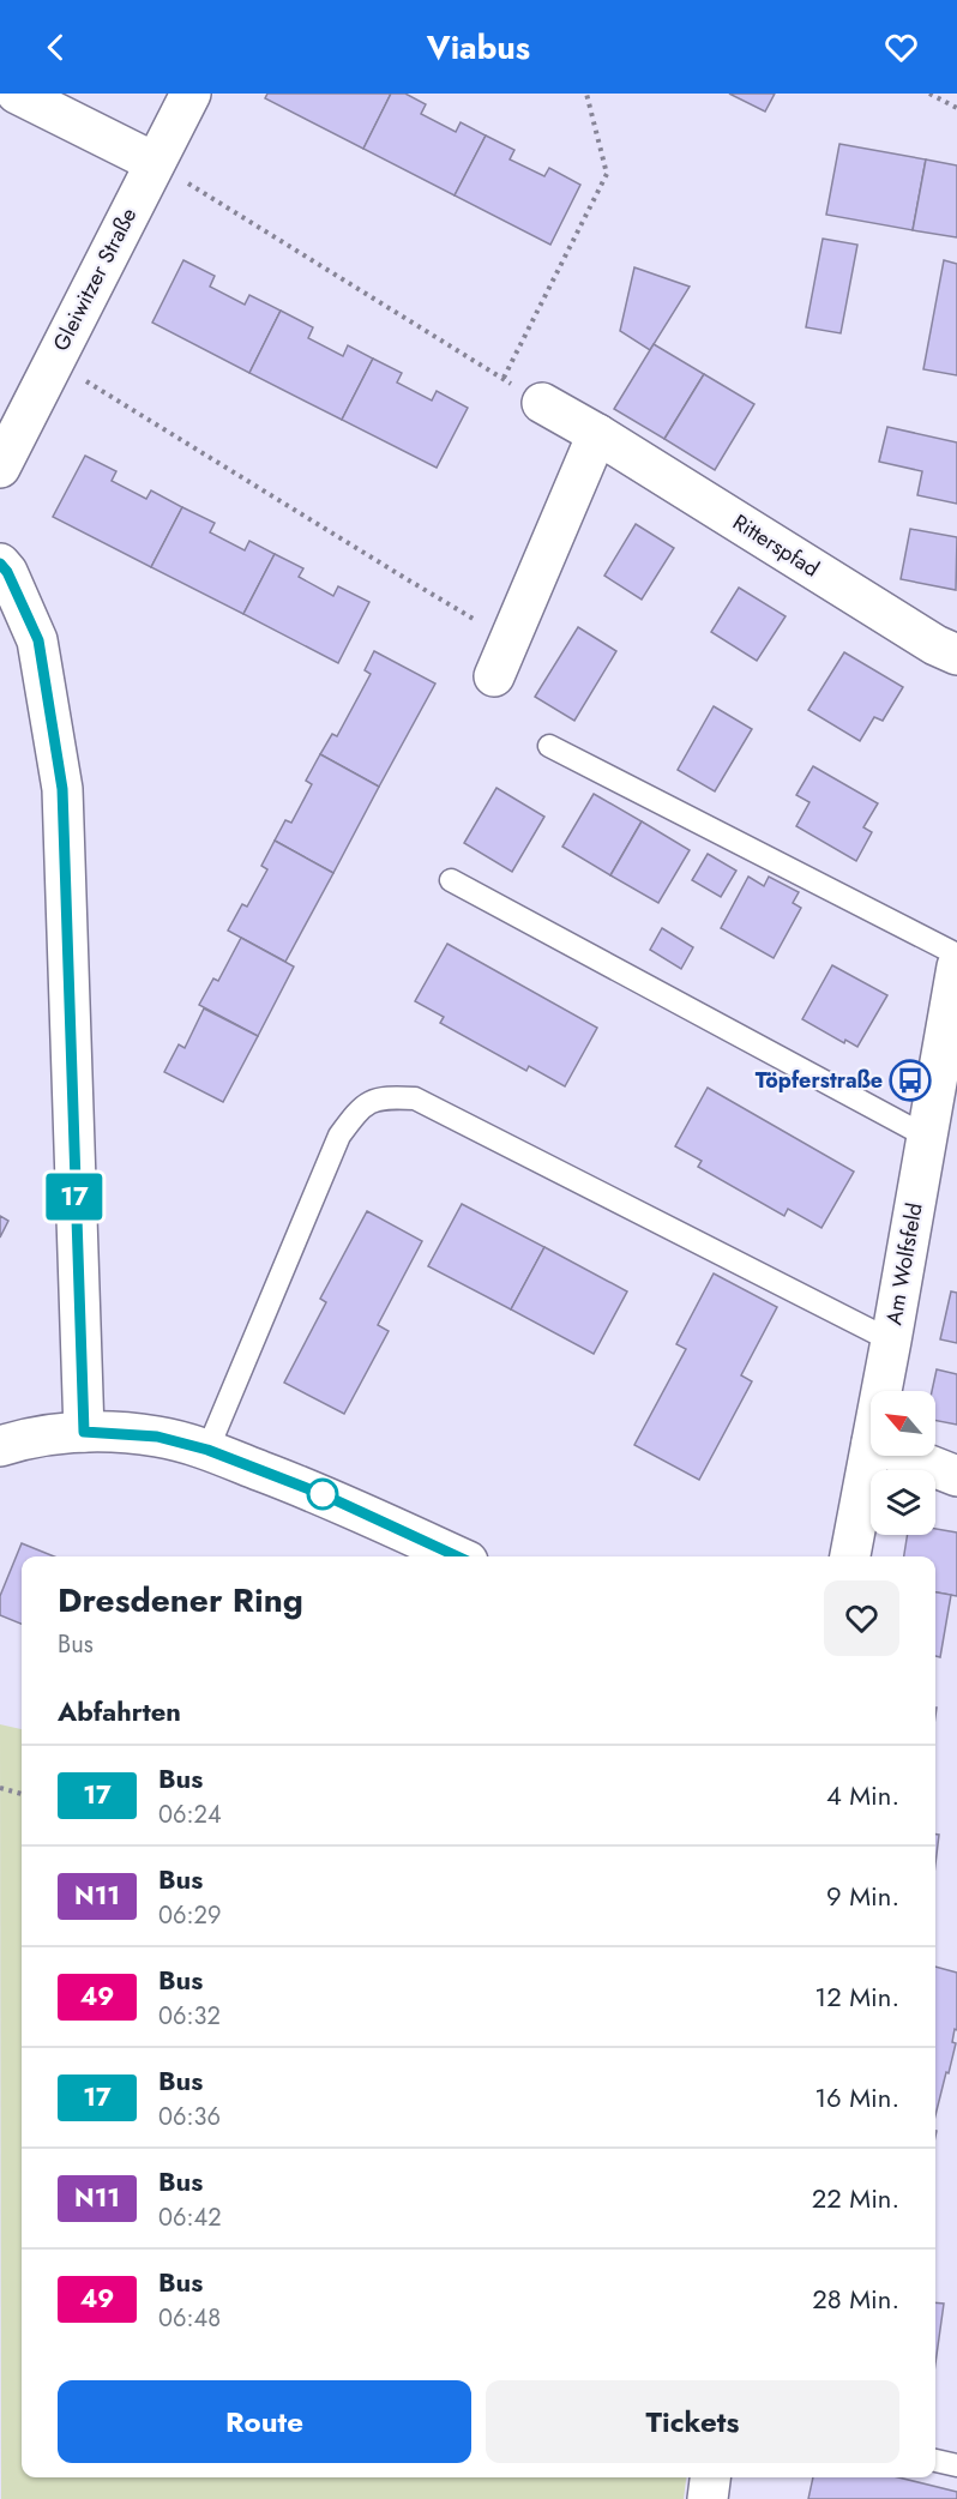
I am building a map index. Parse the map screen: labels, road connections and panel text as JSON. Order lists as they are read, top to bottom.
{
  "streets": {
    "street": ["Gleiwitzer Straße", "Ritterspfad", "Am Wolfsfeld"]
  },
  "places": {
    "bus stop": ["Töpferstraße"]
  },
  "lines": ["bus line 17"],
  "north": "top left",
  "page": {
    "header": "Viabus",
    "on_map": "17",
    "heading": [
      ["Dresdener Ring", "Bus"],
      "Abfahrten"
    ],
    "list": [
      {
        "mark": "17",
        "name": "Bus",
        "note": "06:24",
        "value": "4 Min."
      },
      {
        "mark": "N11",
        "name": "Bus",
        "note": "06:29",
        "value": "9 Min."
      },
      {
        "mark": "49",
        "name": "Bus",
        "note": "06:32",
        "value": "12 Min."
      },
      {
        "mark": "17",
        "name": "Bus",
        "note": "06:36",
        "value": "16 Min."
      },
      {
        "mark": "N11",
        "name": "Bus",
        "note": "06:42",
        "value": "22 Min."
      },
      {
        "mark": "49",
        "name": "Bus",
        "note": "06:48",
        "value": "28 Min."
      }
    ],
    "buttons": ["Route", "Tickets"]
  }
}
